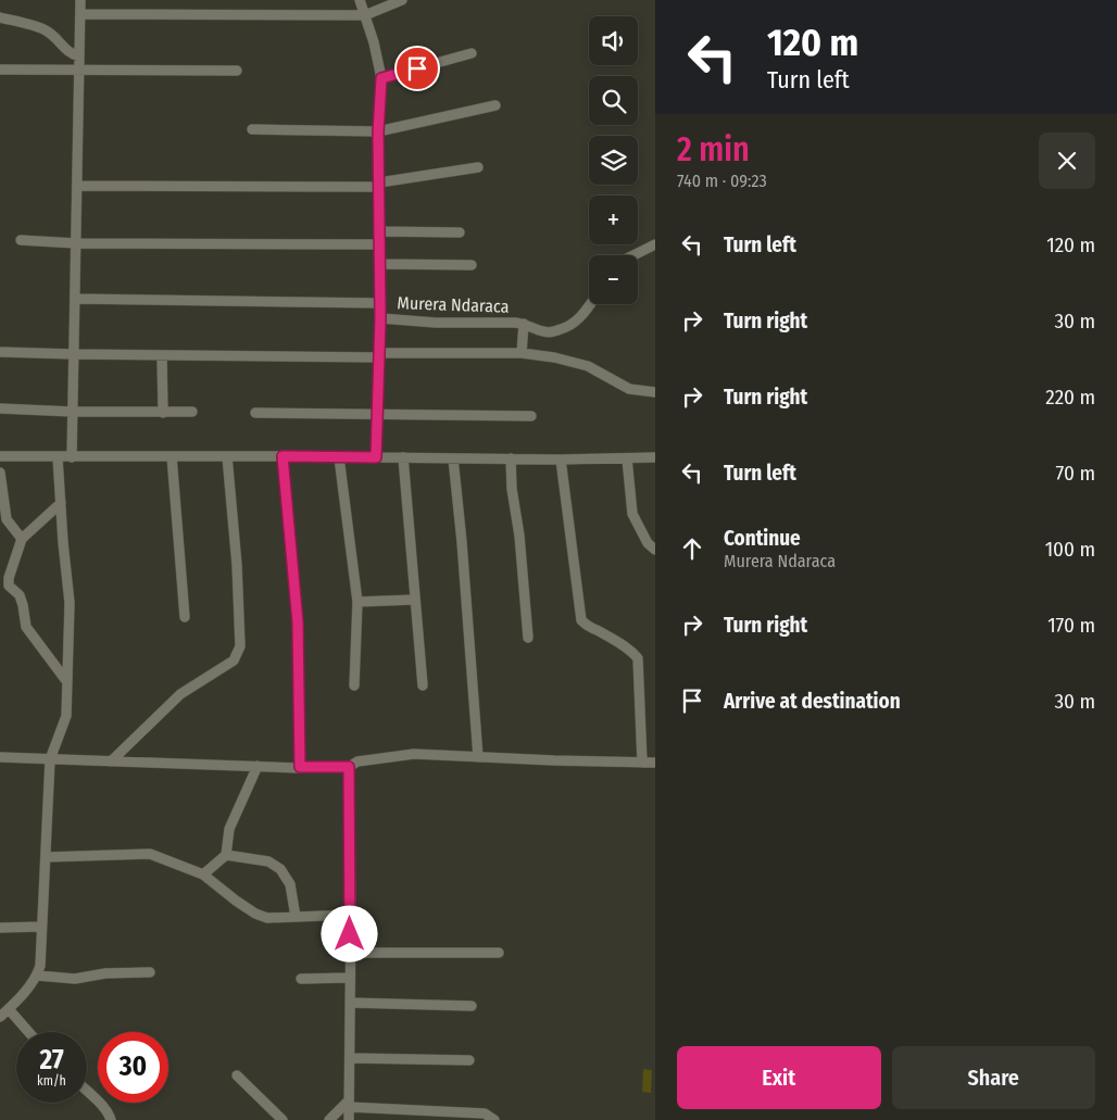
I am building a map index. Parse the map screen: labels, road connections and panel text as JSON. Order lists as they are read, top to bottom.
{
  "streets": {
    "street": ["Murera Ndaraca"]
  },
  "page": {
    "turn": ["120 m", "Turn left"],
    "map_buttons": ["+", "−"],
    "heading": ["2 min", "740 m · 09:23"],
    "list": [
      {
        "name": "Turn left",
        "value": "120 m"
      },
      {
        "name": "Turn right",
        "value": "30 m"
      },
      {
        "name": "Turn right",
        "value": "220 m"
      },
      {
        "name": "Turn left",
        "value": "70 m"
      },
      {
        "name": "Continue",
        "note": "Murera Ndaraca",
        "value": "100 m"
      },
      {
        "name": "Turn right",
        "value": "170 m"
      },
      {
        "name": "Arrive at destination",
        "value": "30 m"
      }
    ],
    "speed": "27 km/h",
    "limit": "30",
    "buttons": ["Exit", "Share"]
  }
}
